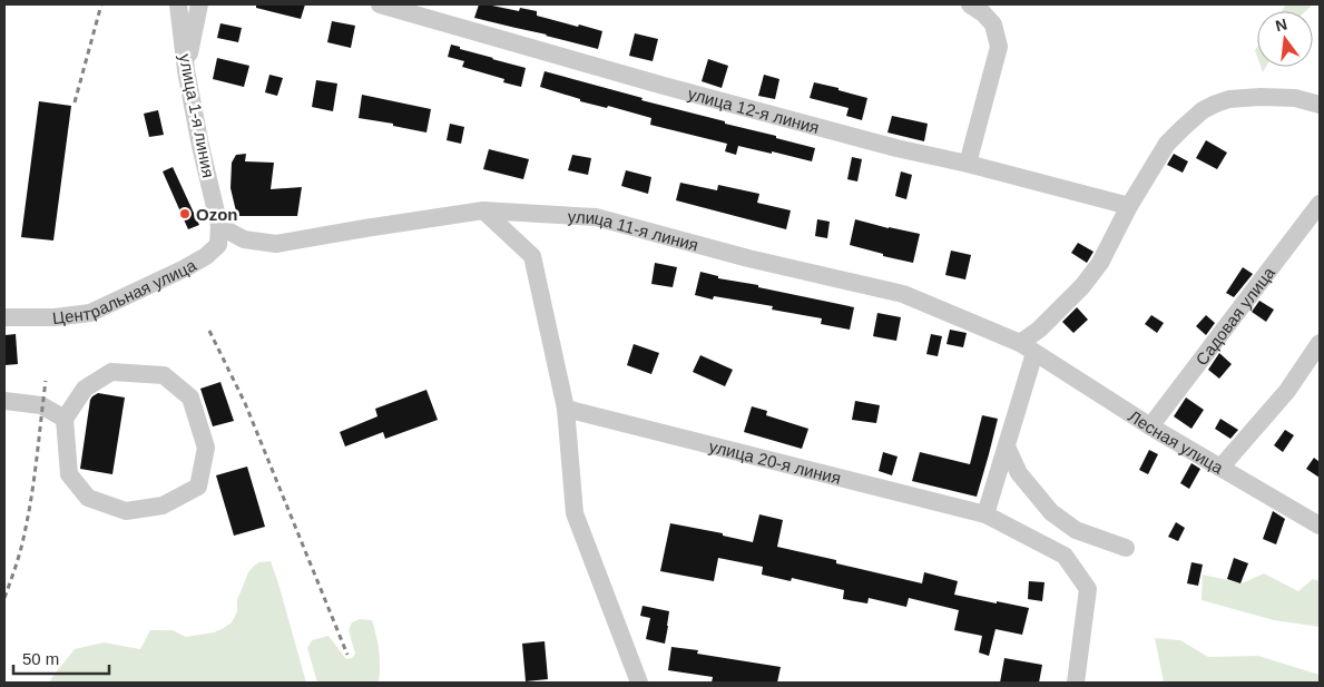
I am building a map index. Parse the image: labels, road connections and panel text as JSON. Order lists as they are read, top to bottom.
{
  "streets": {
    "street": [
      "улица 12-я линия",
      "улица 1-я линия",
      "улица 11-я линия",
      "Центральная улица",
      "Садовая улица",
      "Лесная улица",
      "улица 20-я линия"
    ]
  },
  "crossings": [
    ["улица 1-я линия", "улица 11-я линия"],
    ["улица 1-я линия", "Центральная улица"],
    ["улица 11-я линия", "Центральная улица"],
    ["улица 11-я линия", "Лесная улица"],
    ["Садовая улица", "Лесная улица"]
  ],
  "places": ["Ozon"],
  "scale_bar": "50 m",
  "north": "top"
}
